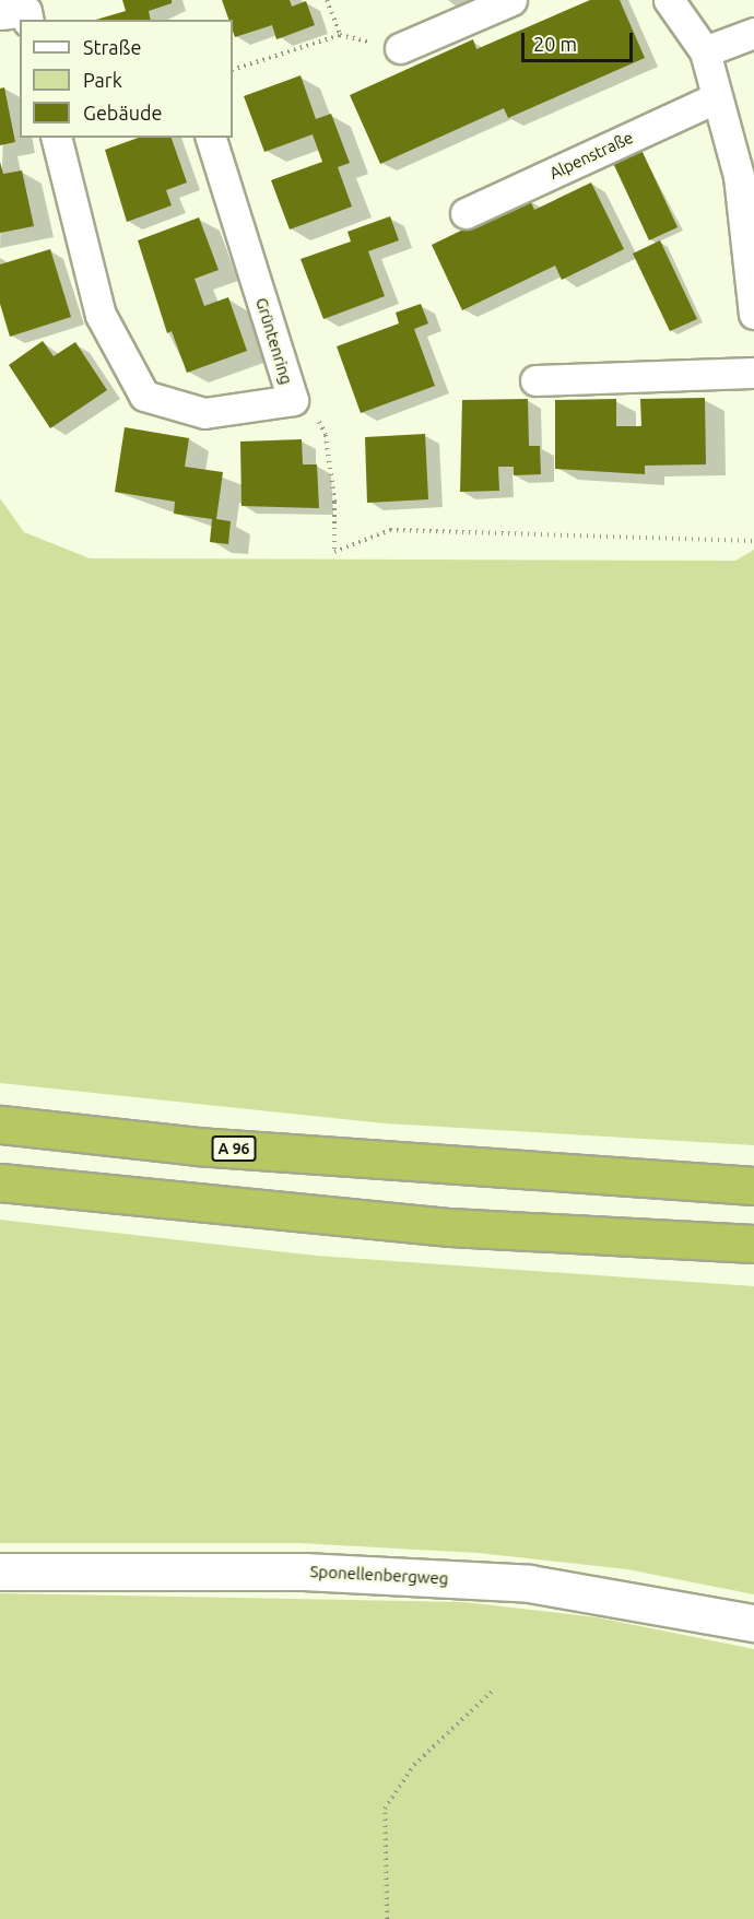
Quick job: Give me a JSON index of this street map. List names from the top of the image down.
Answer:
{
  "streets": {
    "highway": ["A 96"],
    "street": ["Alpenstraße", "Grüntenring", "Sponellenbergweg"]
  },
  "legend": ["Straße", "Park", "Gebäude"],
  "scale_bar": "20 m"
}
